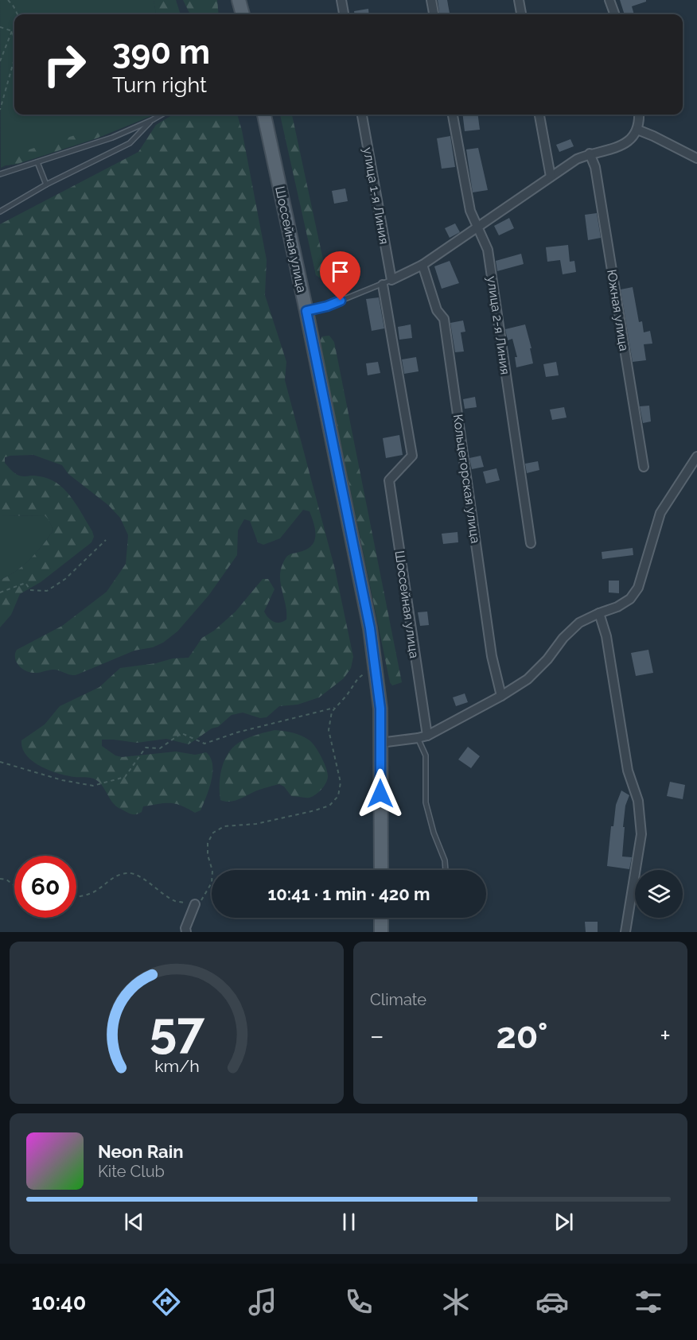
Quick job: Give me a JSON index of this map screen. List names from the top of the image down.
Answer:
{
  "streets": {
    "main road": ["Шоссейная улица"],
    "street": [
      "улица 1-я Линия",
      "Южная улица",
      "улица 2-я Линия",
      "Кольцегорская улица"
    ]
  },
  "page": {
    "turn": ["390 m", "Turn right"],
    "limit": "60",
    "trip": "10:41 · 1 min · 420 m",
    "tile": "Climate",
    "heat": ["−", "20°", "+"],
    "song": ["Neon Rain", "Kite Club"],
    "tabs": "10:40",
    "gauge": ["57", "km/h"]
  }
}
